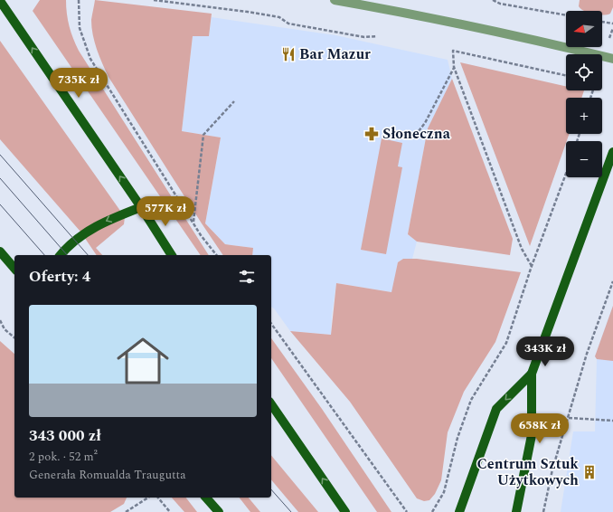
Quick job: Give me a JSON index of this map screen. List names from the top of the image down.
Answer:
{
  "places": {
    "restaurant": ["Bar Mazur"],
    "pharmacy": ["Słoneczna"],
    "building": ["Centrum Sztuk Użytkowych"]
  },
  "north": "left",
  "page": {
    "map_buttons": ["+", "−"],
    "price": [
      "735K zł",
      "577K zł",
      "343K zł",
      "658K zł"
    ],
    "heading": "Oferty: 4",
    "list": [
      {
        "name": "343 000 zł",
        "note": "2 pok. · 52 m² · Generała Romualda Traugutta"
      }
    ]
  }
}
